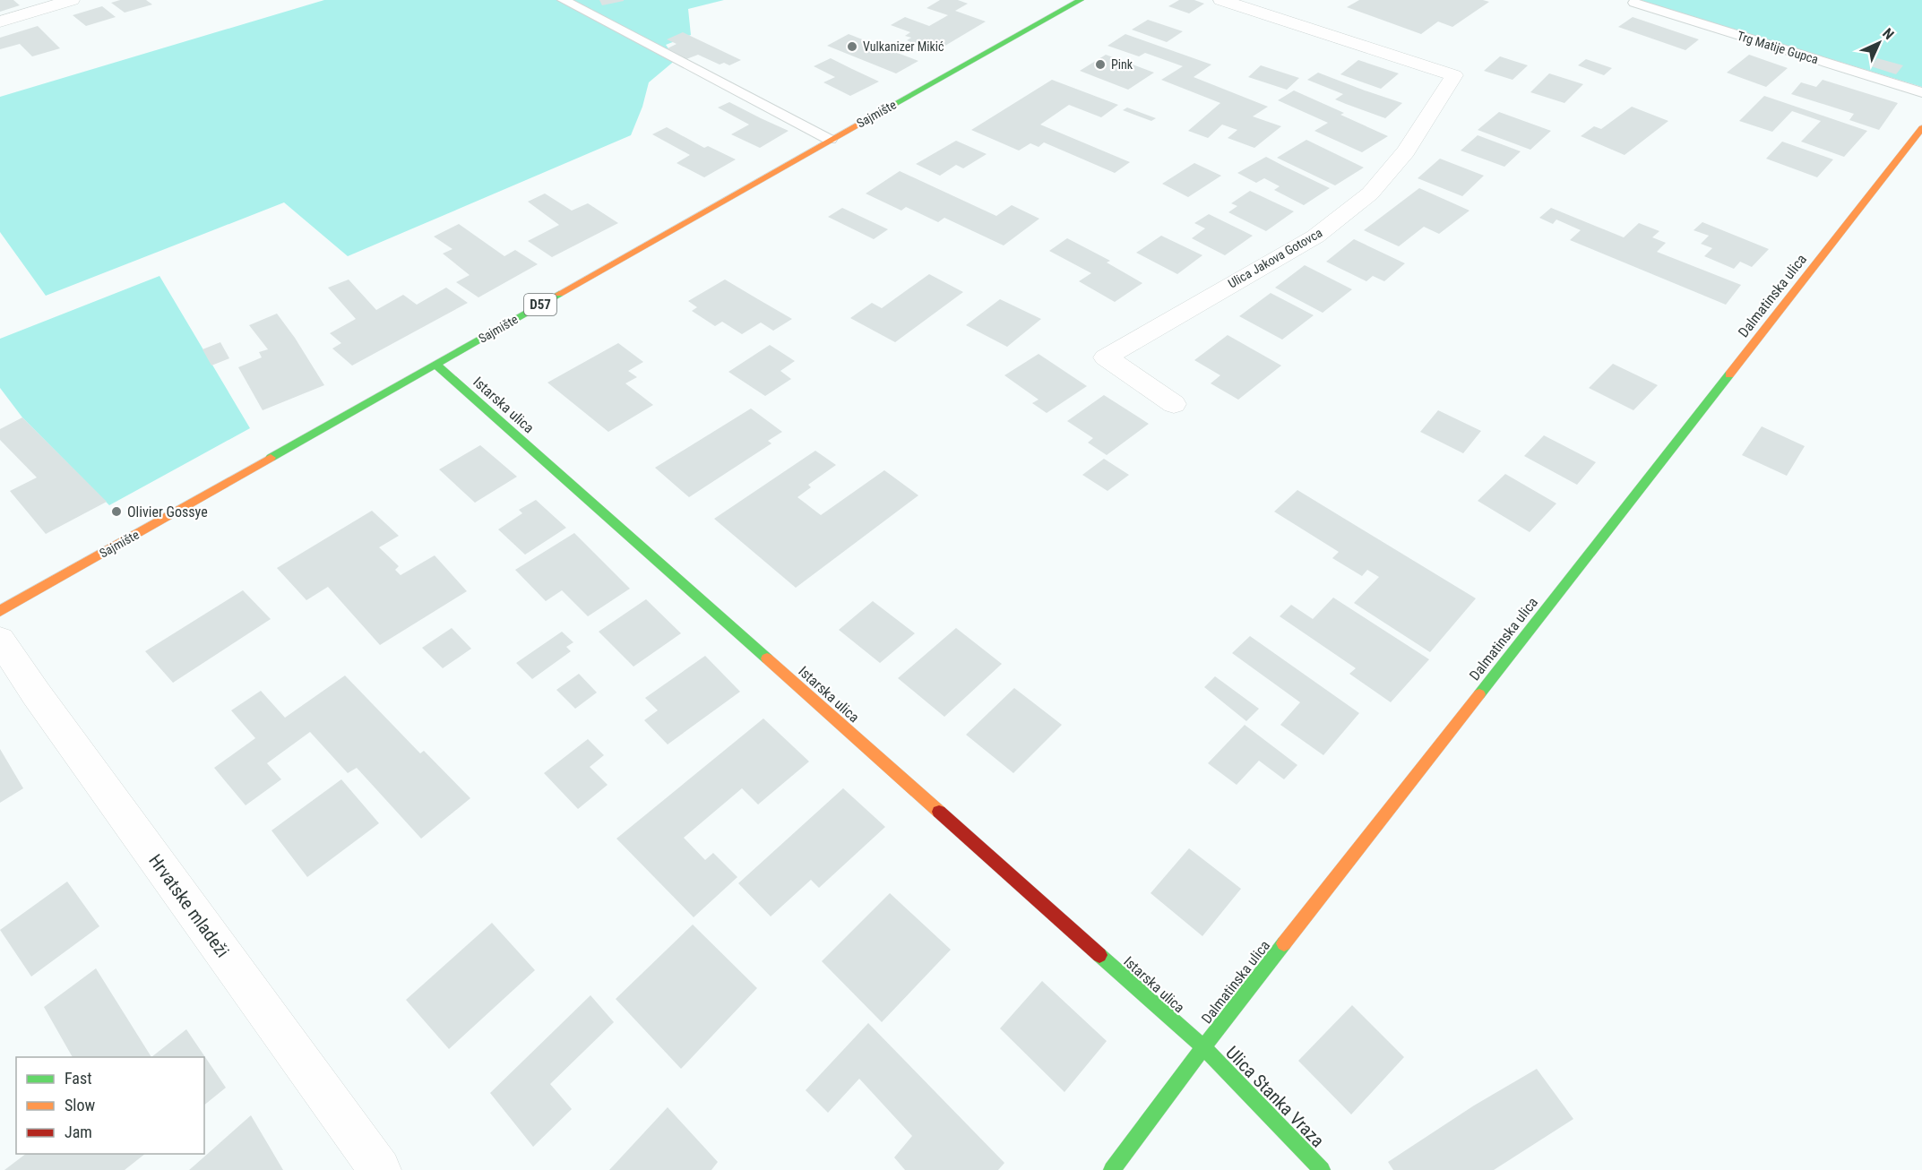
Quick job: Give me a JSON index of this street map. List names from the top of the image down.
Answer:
{
  "streets": {
    "street": [
      "Sajmište",
      "Ulica Jakova Gotovca",
      "Dalmatinska ulica",
      "D57",
      "Istarska ulica",
      "Hrvatske mladeži",
      "Ulica Stanka Vraza"
    ],
    "lane": ["Trg Matije Gupca"]
  },
  "crossings": [
    ["Sajmište", "Istarska ulica"],
    ["Dalmatinska ulica", "Istarska ulica"],
    ["Dalmatinska ulica", "Ulica Stanka Vraza"],
    ["Istarska ulica", "Ulica Stanka Vraza"]
  ],
  "places": ["Vulkanizer Mikić", "Pink", "Olivier Gossye"],
  "legend": ["Fast", "Slow", "Jam"],
  "north": "top right"
}
